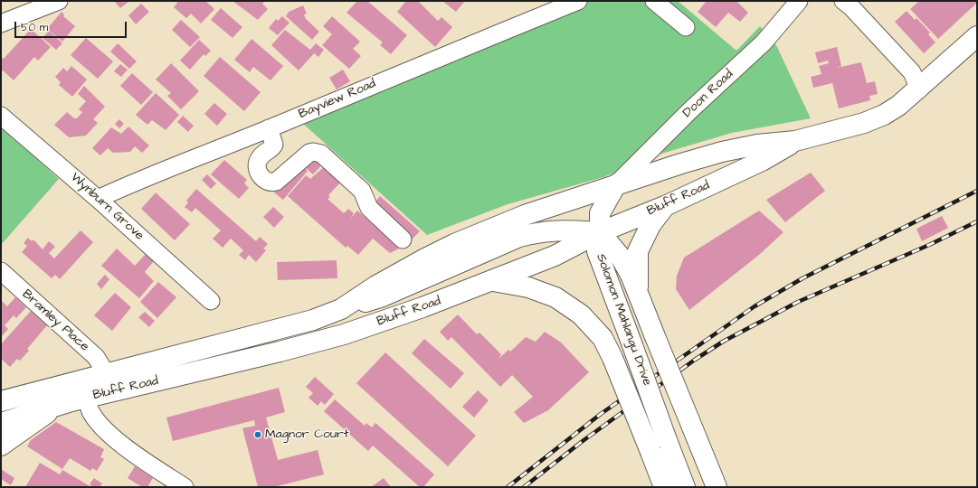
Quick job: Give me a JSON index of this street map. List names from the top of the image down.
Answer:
{
  "streets": {
    "main road": ["Bluff Road", "Solomon Mahlangu Drive"],
    "street": [
      "Doon Road",
      "Bayview Road",
      "Wynburn Grove",
      "Bramley Place"
    ]
  },
  "crossings": [
    ["Doon Road", "Bluff Road"],
    ["Bayview Road", "Wynburn Grove"],
    ["Bluff Road", "Solomon Mahlangu Drive"],
    ["Bluff Road", "Bramley Place"]
  ],
  "places": ["Magnor Court"],
  "scale_bar": "50 m"
}
